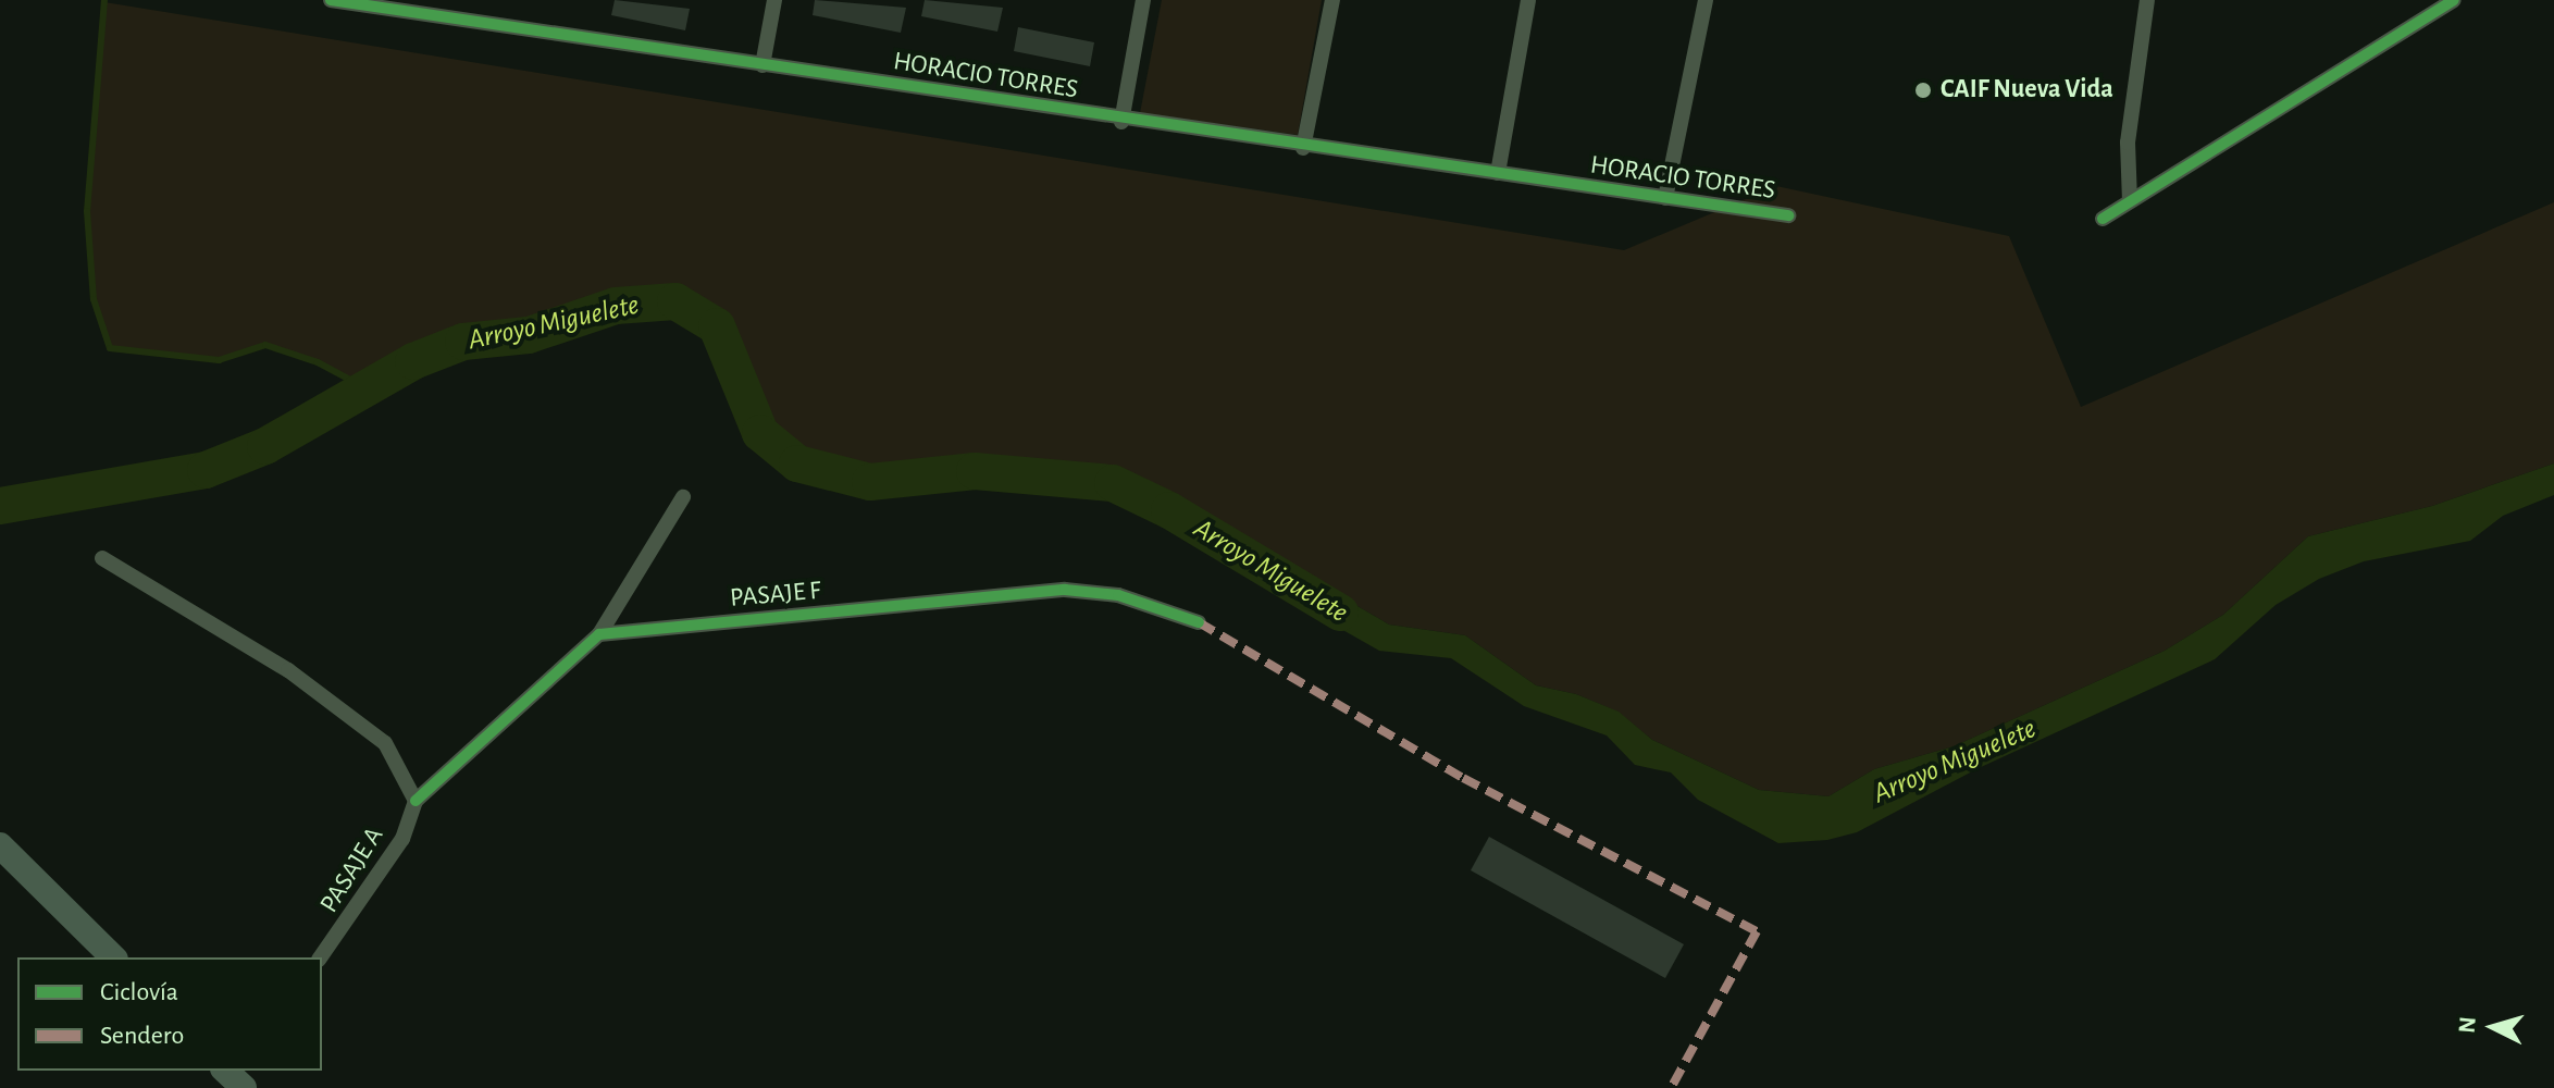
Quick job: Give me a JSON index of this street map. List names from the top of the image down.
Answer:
{
  "streets": {
    "street": ["HORACIO TORRES", "PASAJE F", "PASAJE A"]
  },
  "water": ["Arroyo Miguelete"],
  "places": ["CAIF Nueva Vida"],
  "legend": ["Ciclovía", "Sendero"],
  "north": "left"
}
